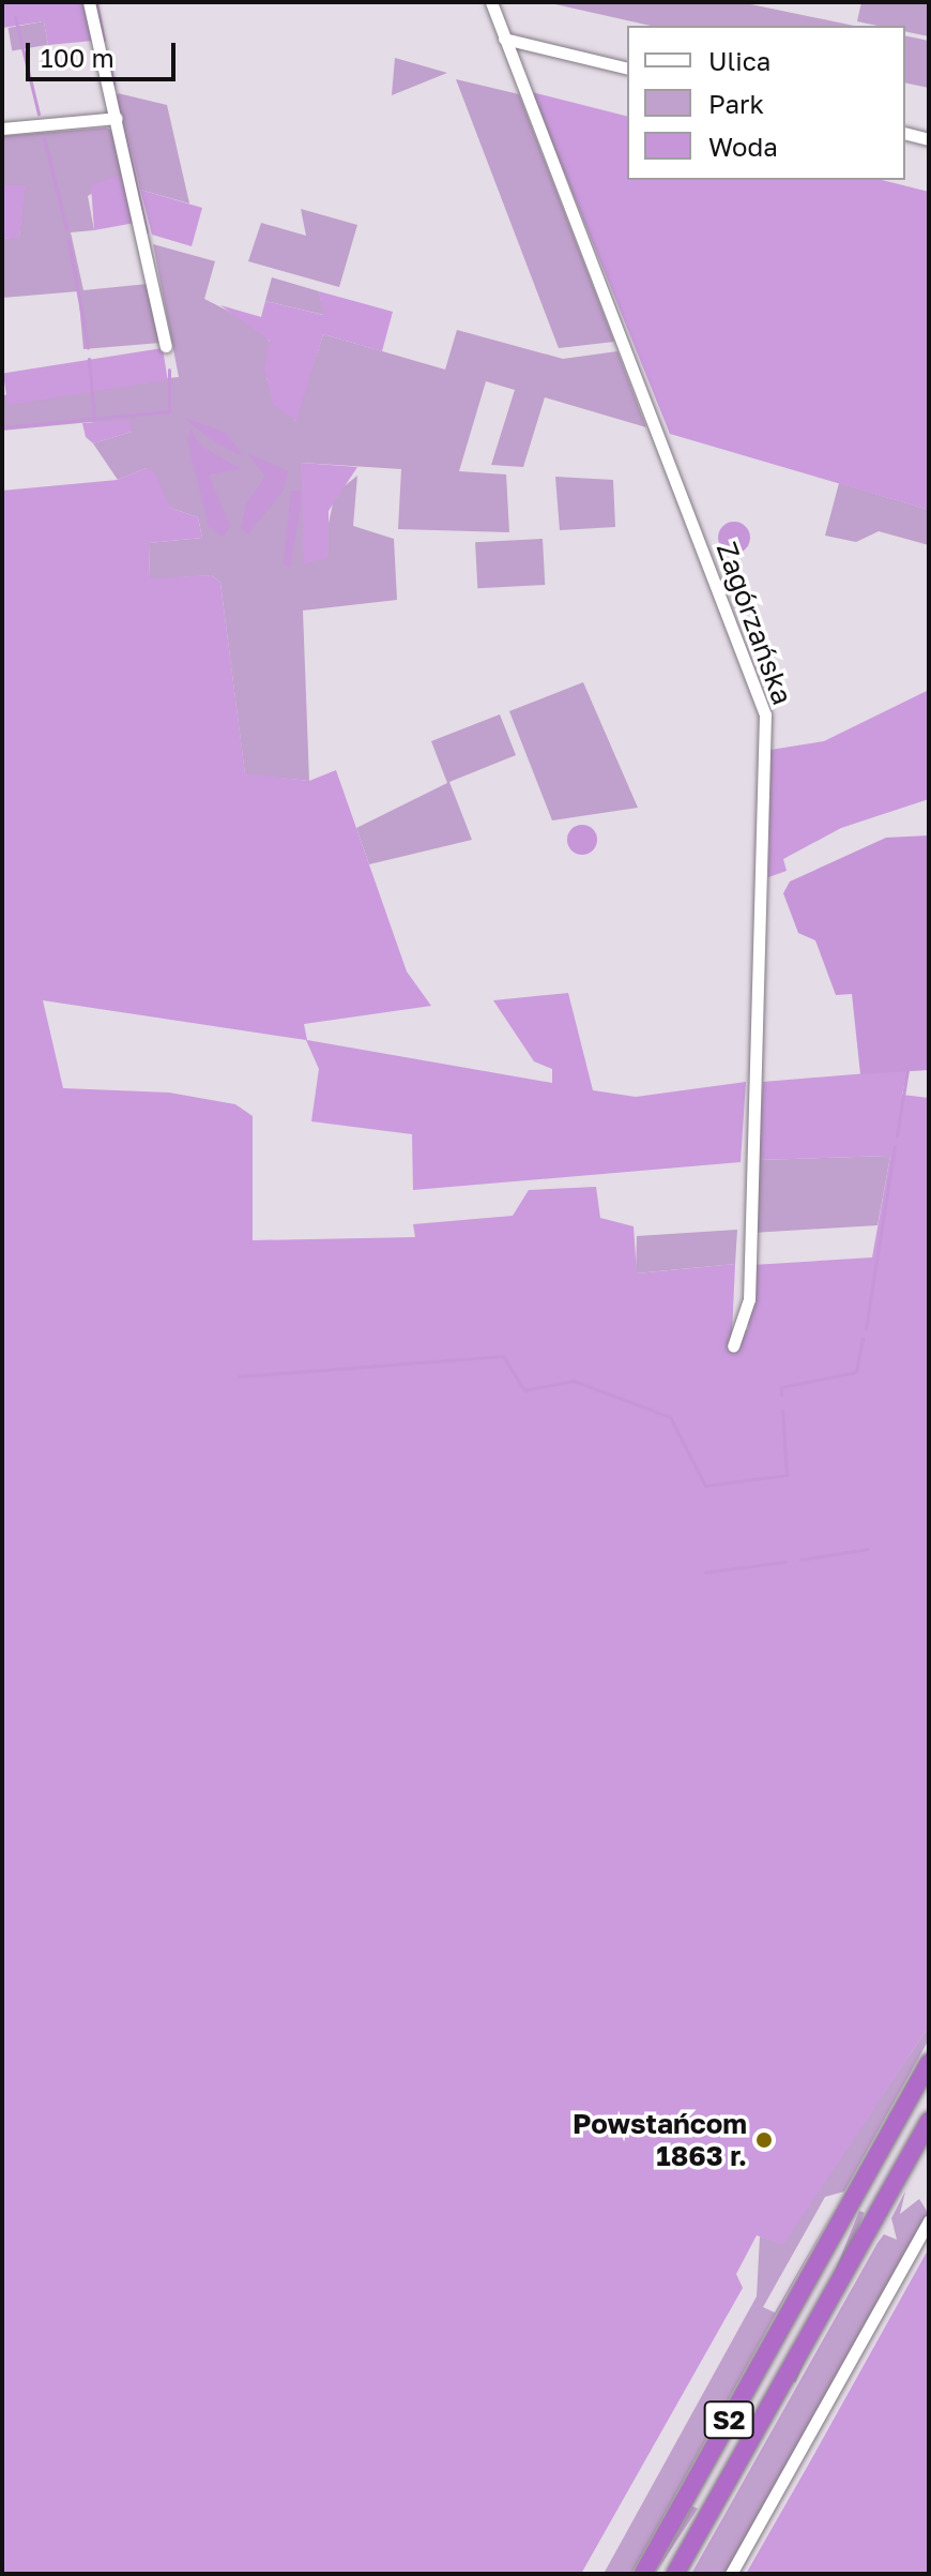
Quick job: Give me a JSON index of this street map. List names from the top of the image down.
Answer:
{
  "streets": {
    "highway": ["S2"],
    "street": ["Zagórzańska"]
  },
  "places": ["Powstańcom 1863 r."],
  "legend": ["Ulica", "Park", "Woda"],
  "scale_bar": "100 m"
}
